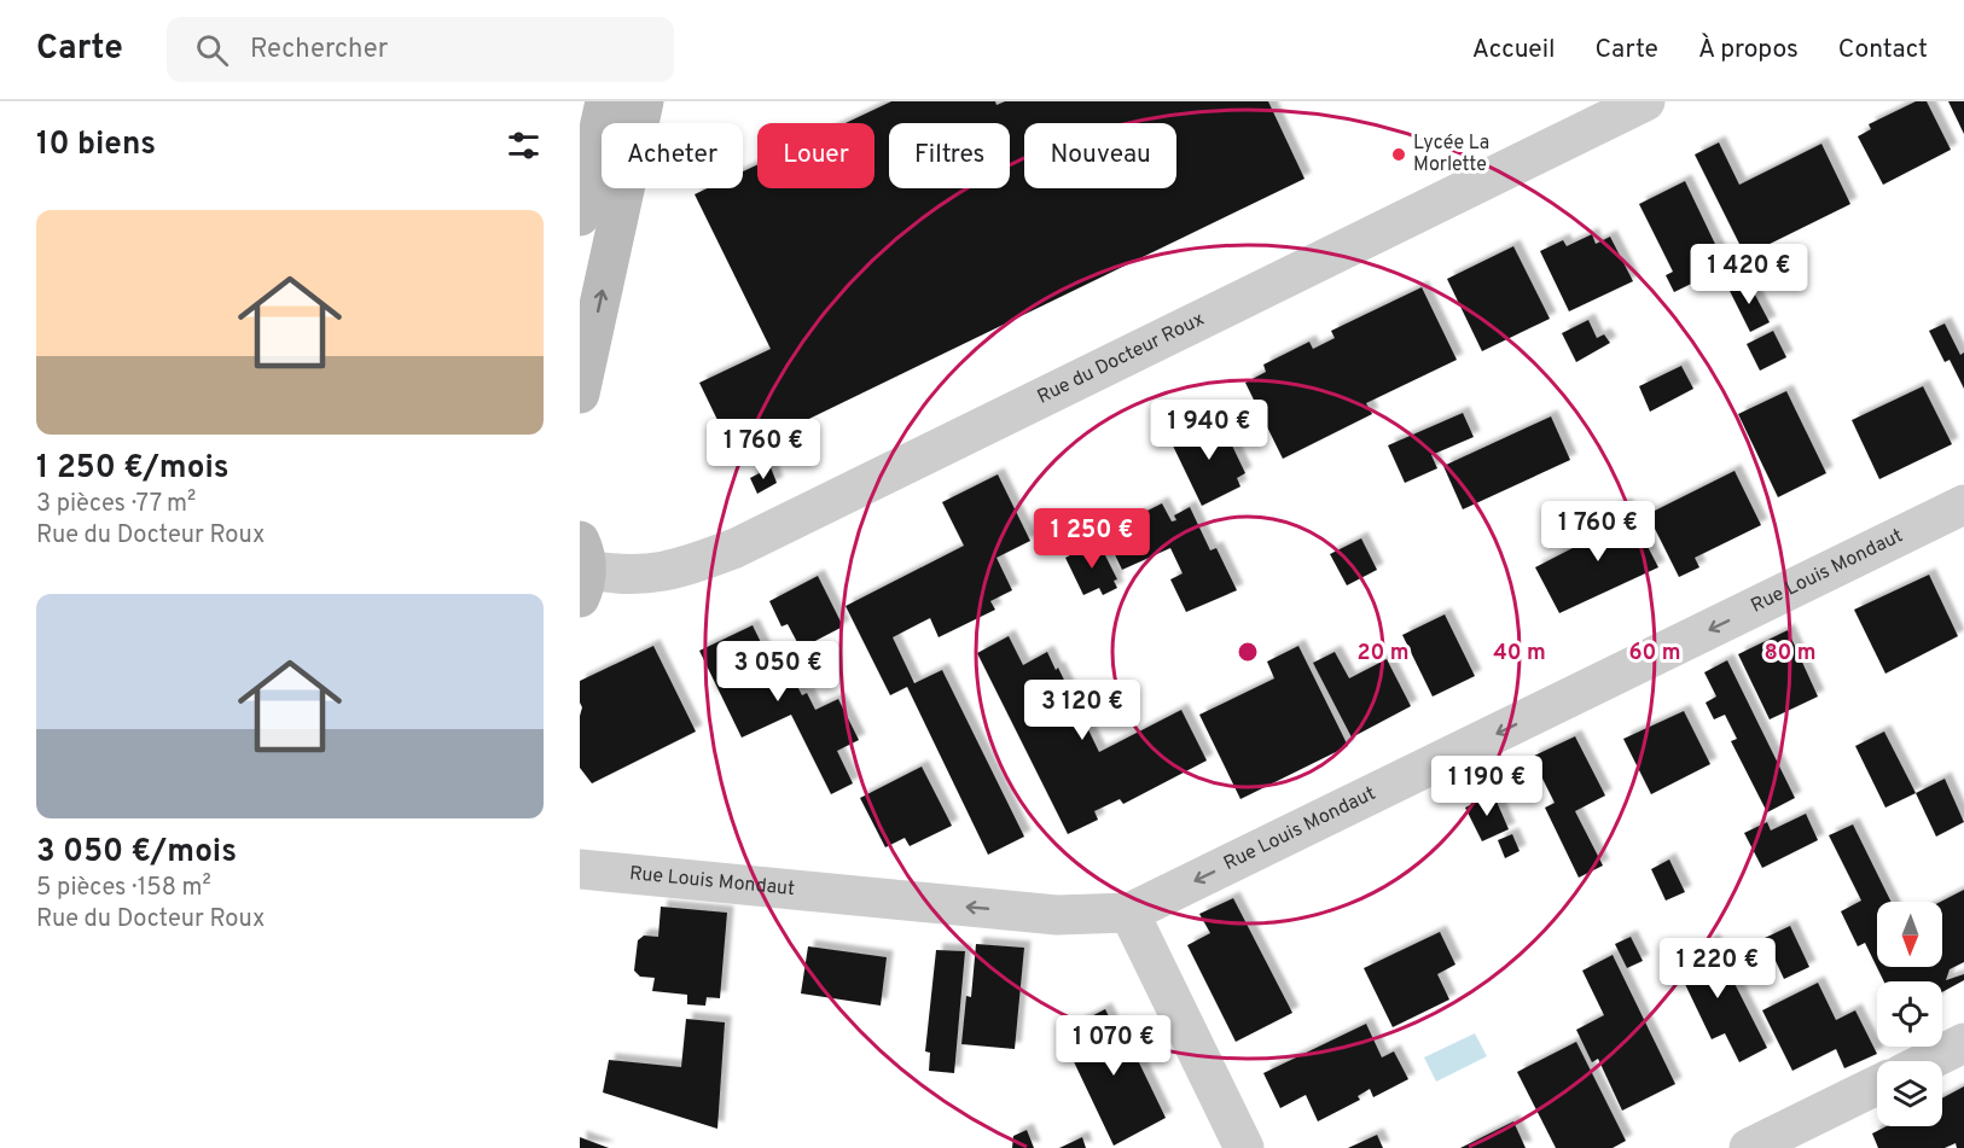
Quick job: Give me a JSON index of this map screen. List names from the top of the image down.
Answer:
{
  "streets": {
    "street": ["Rue du Docteur Roux", "Rue Louis Mondaut"]
  },
  "one_way": ["Rue Louis Mondaut"],
  "places": ["Lycée La Morlette"],
  "north": "bottom",
  "page": {
    "header": "Carte",
    "search": "Rechercher",
    "nav": [
      "Accueil",
      "Carte",
      "À propos",
      "Contact"
    ],
    "heading": "10 biens",
    "chip": [
      "Acheter",
      "Louer",
      "Filtres",
      "Nouveau"
    ],
    "list": [
      {
        "name": "1 250 €/mois",
        "note": "3 pièces · 77 m² · Rue du Docteur Roux"
      },
      {
        "name": "3 050 €/mois",
        "note": "5 pièces · 158 m² · Rue du Docteur Roux"
      }
    ],
    "price": [
      "1 420 €",
      "1 940 €",
      "1 760 €",
      "1 760 €",
      "1 250 €",
      "3 050 €",
      "3 120 €",
      "1 190 €",
      "1 220 €",
      "1 070 €"
    ]
  },
  "rings": [
    "20 m",
    "40 m",
    "60 m",
    "80 m"
  ]
}
